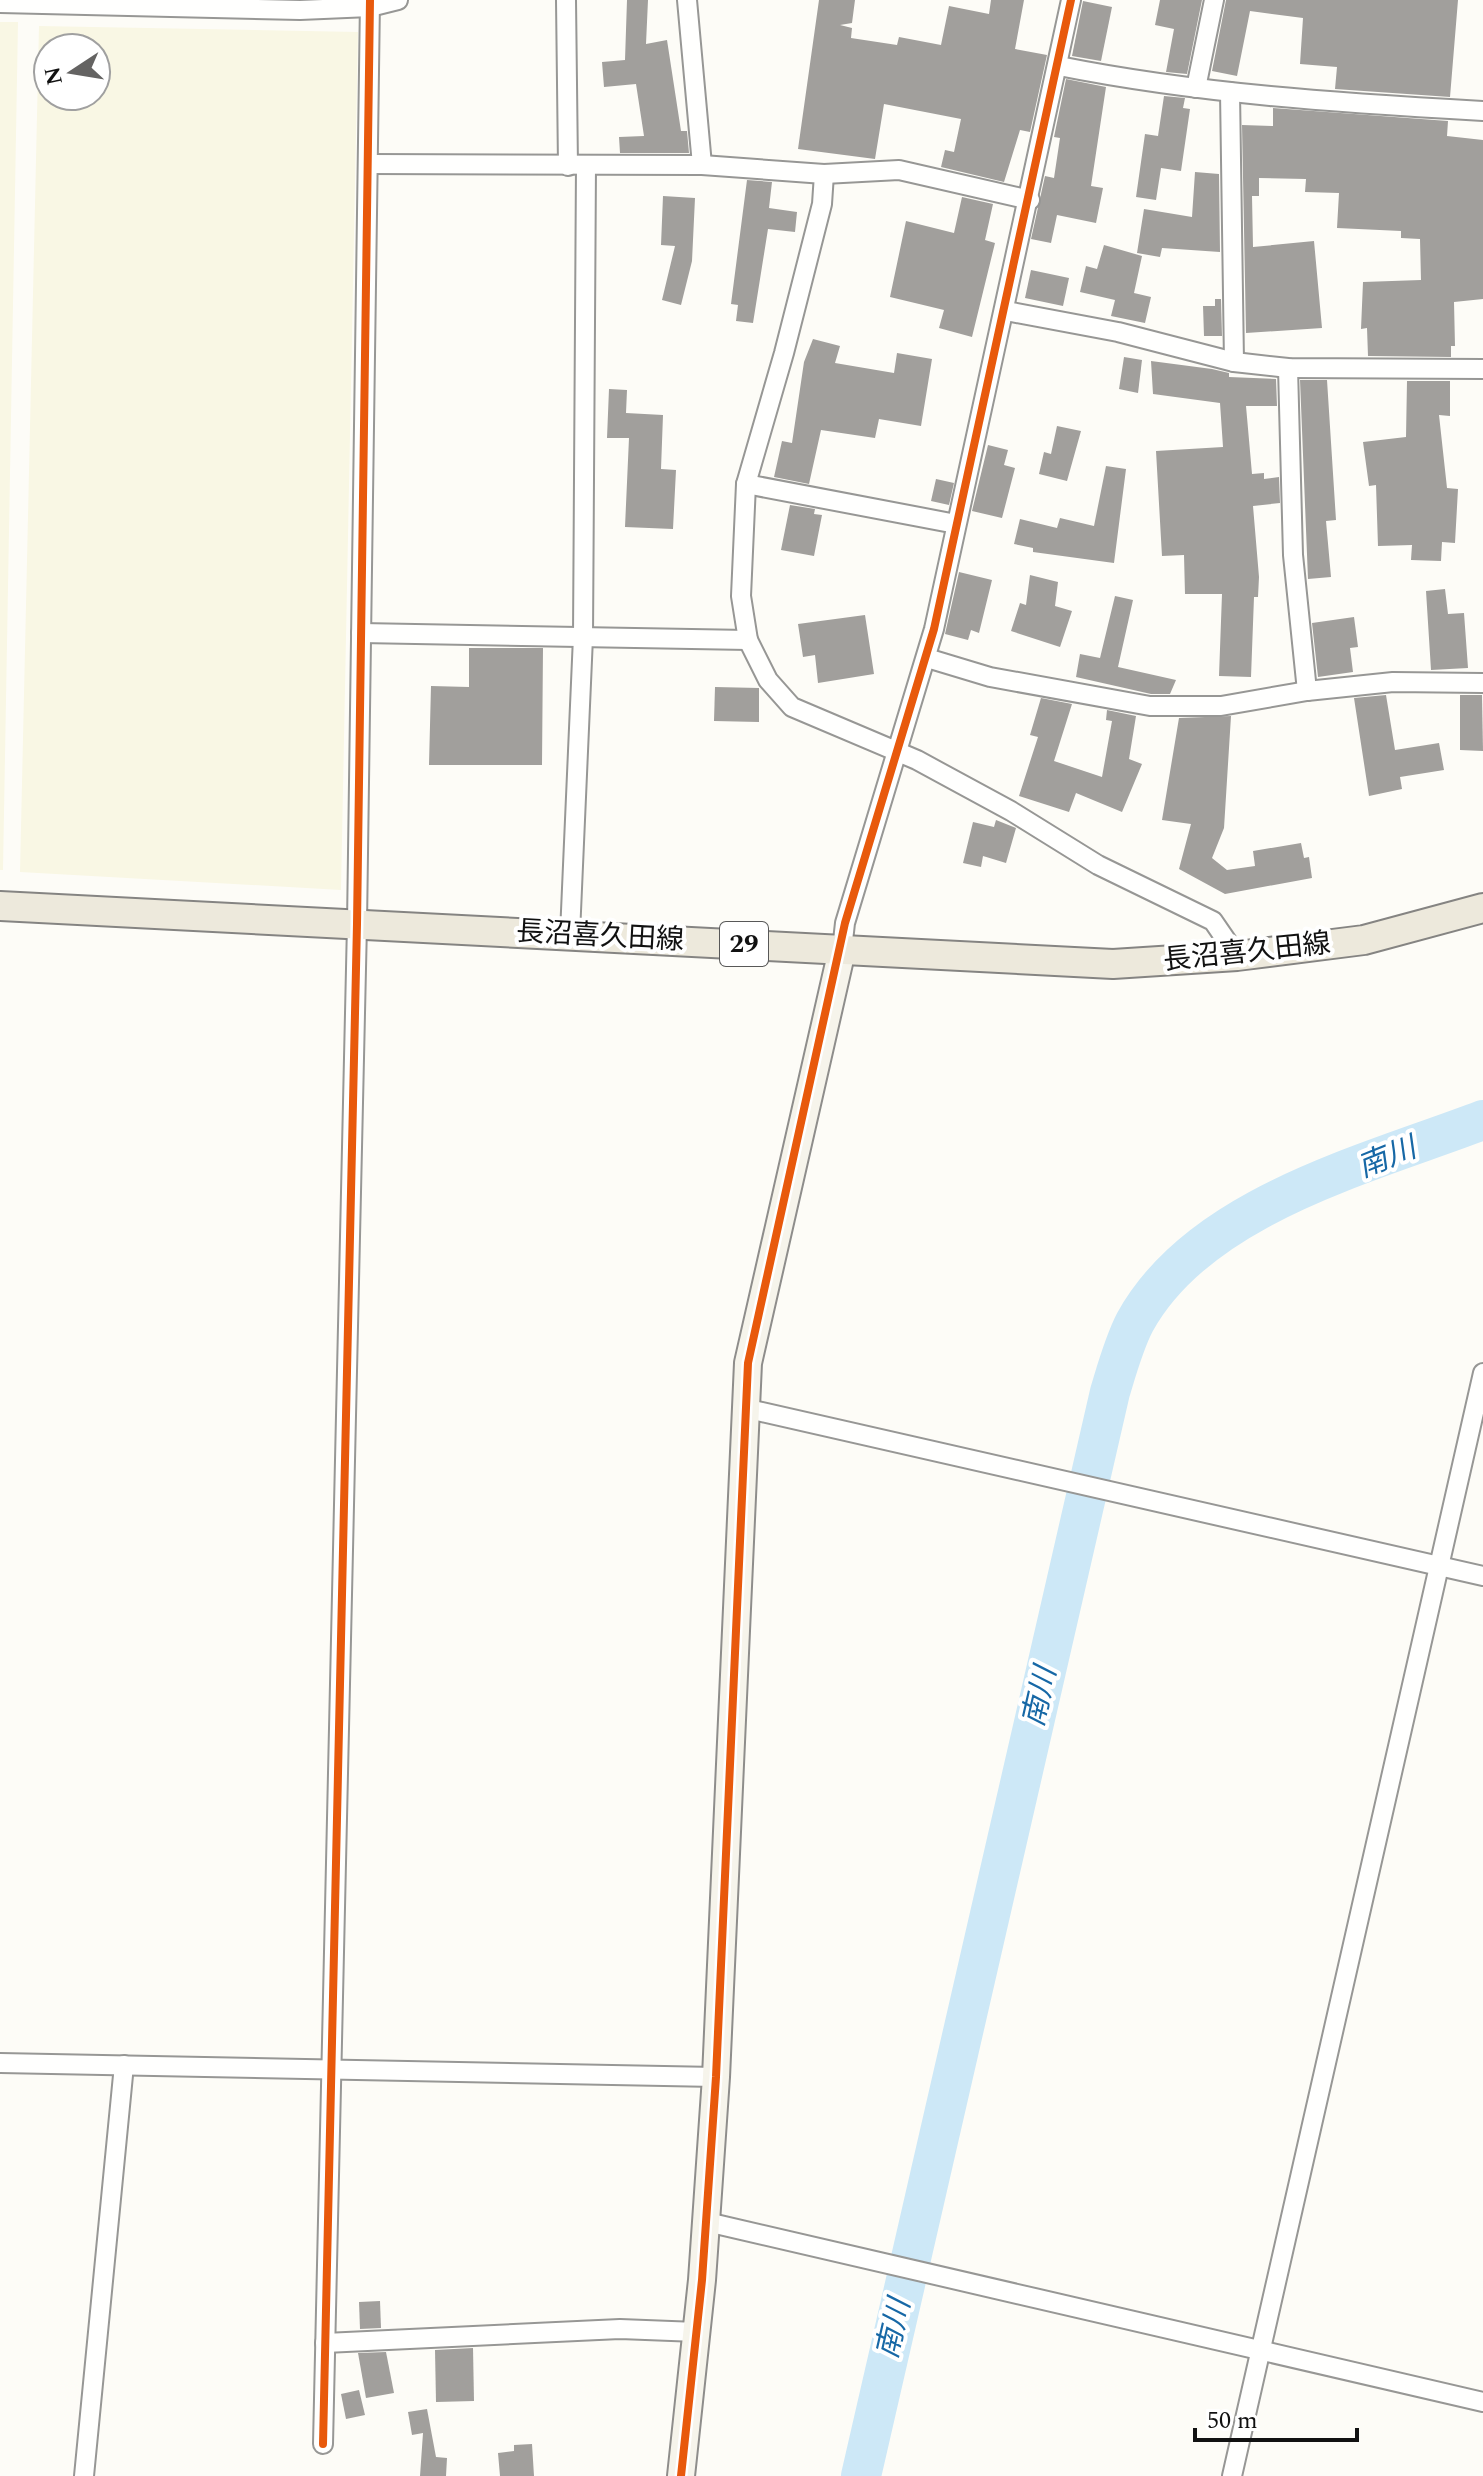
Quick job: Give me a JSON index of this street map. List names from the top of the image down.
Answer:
{
  "streets": {
    "main road": ["長沼喜久田線", "29"]
  },
  "water": ["南川"],
  "scale_bar": "50 m",
  "north": "left"
}
